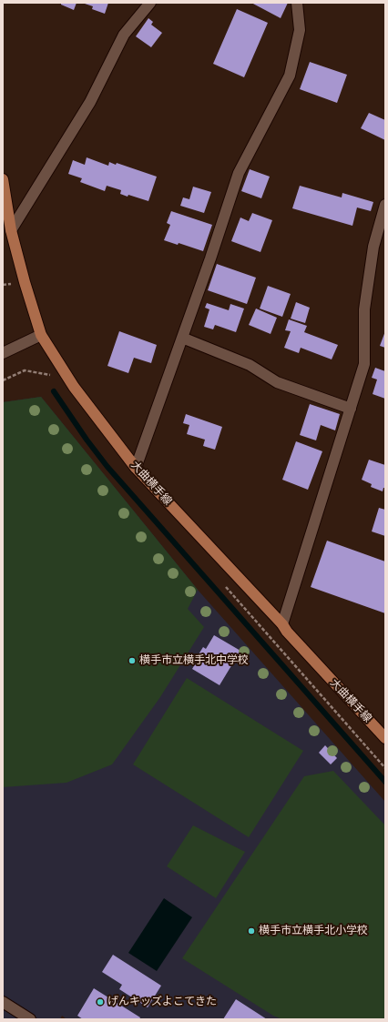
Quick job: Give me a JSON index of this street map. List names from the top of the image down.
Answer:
{
  "streets": {
    "main road": ["大曲横手線"]
  },
  "places": ["横手市立横手北中学校", "横手市立横手北小学校", "げんキッズよこてきた"]
}
